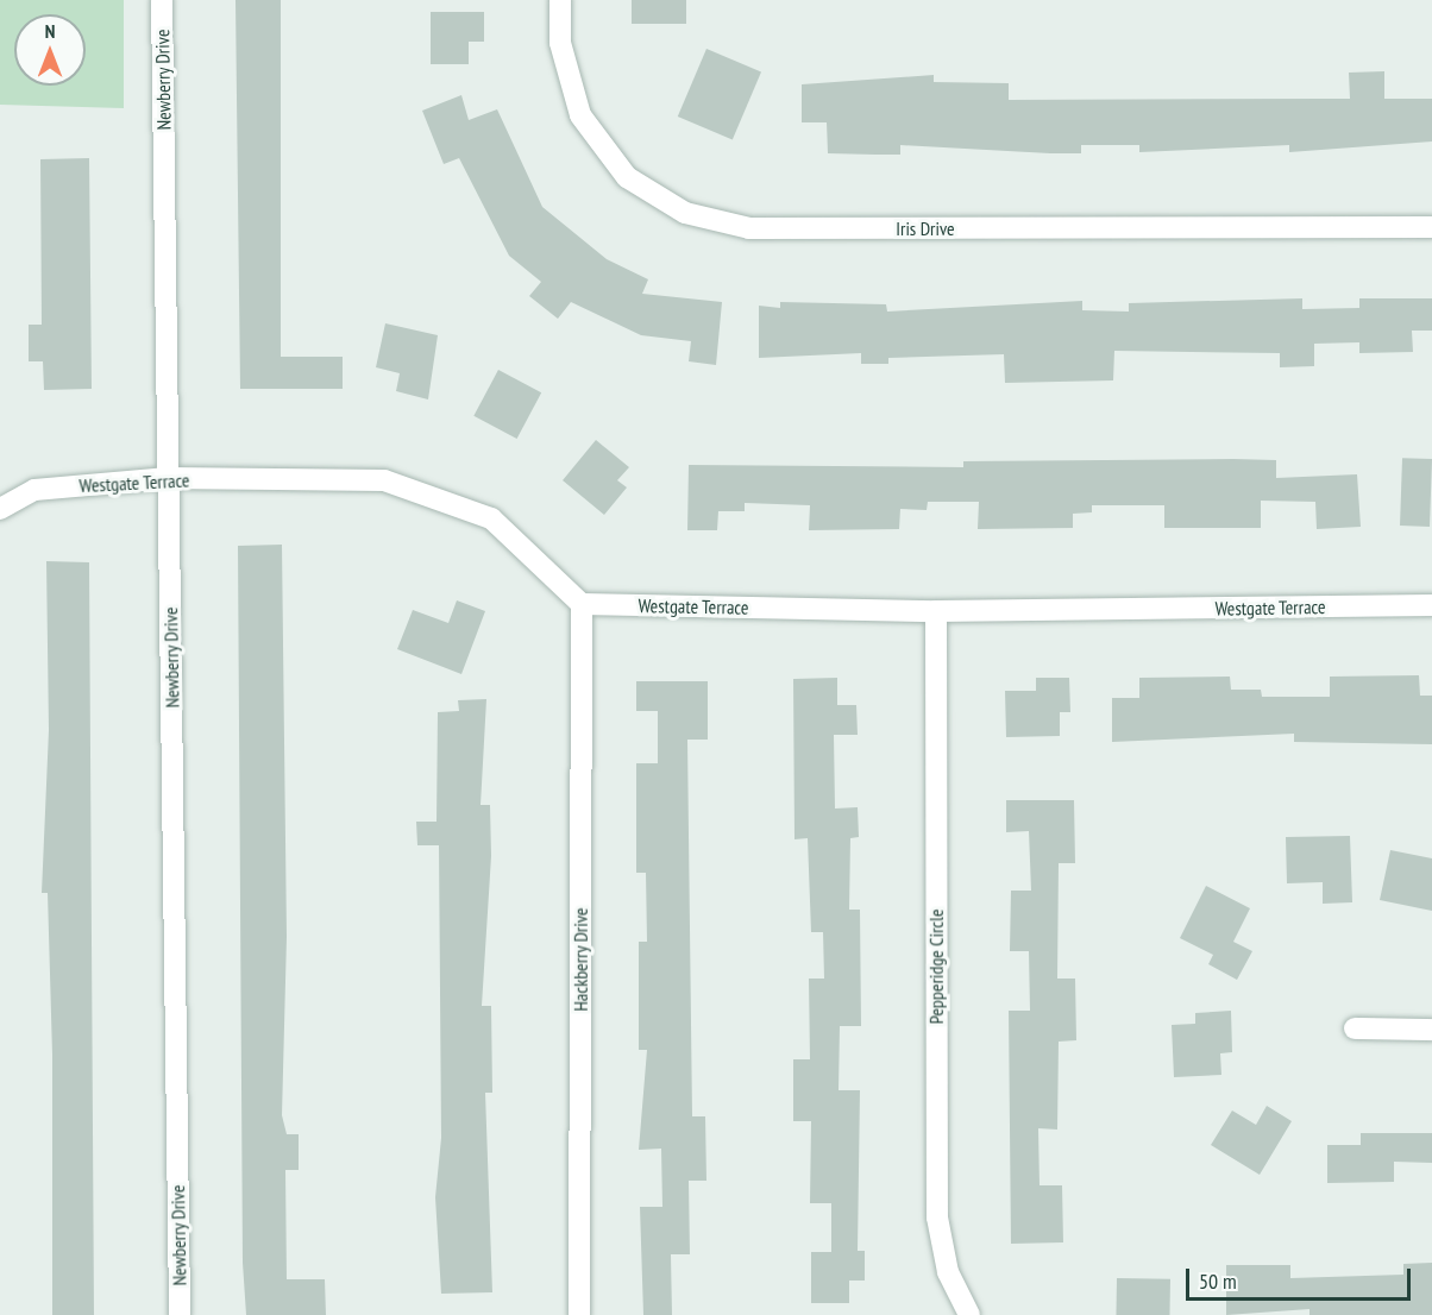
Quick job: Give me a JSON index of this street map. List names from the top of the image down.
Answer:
{
  "streets": {
    "street": [
      "Newberry Drive",
      "Iris Drive",
      "Westgate Terrace",
      "Hackberry Drive",
      "Pepperidge Circle"
    ]
  },
  "crossings": [
    ["Newberry Drive", "Westgate Terrace"],
    ["Westgate Terrace", "Hackberry Drive"],
    ["Westgate Terrace", "Pepperidge Circle"]
  ],
  "scale_bar": "50 m",
  "north": "top"
}
